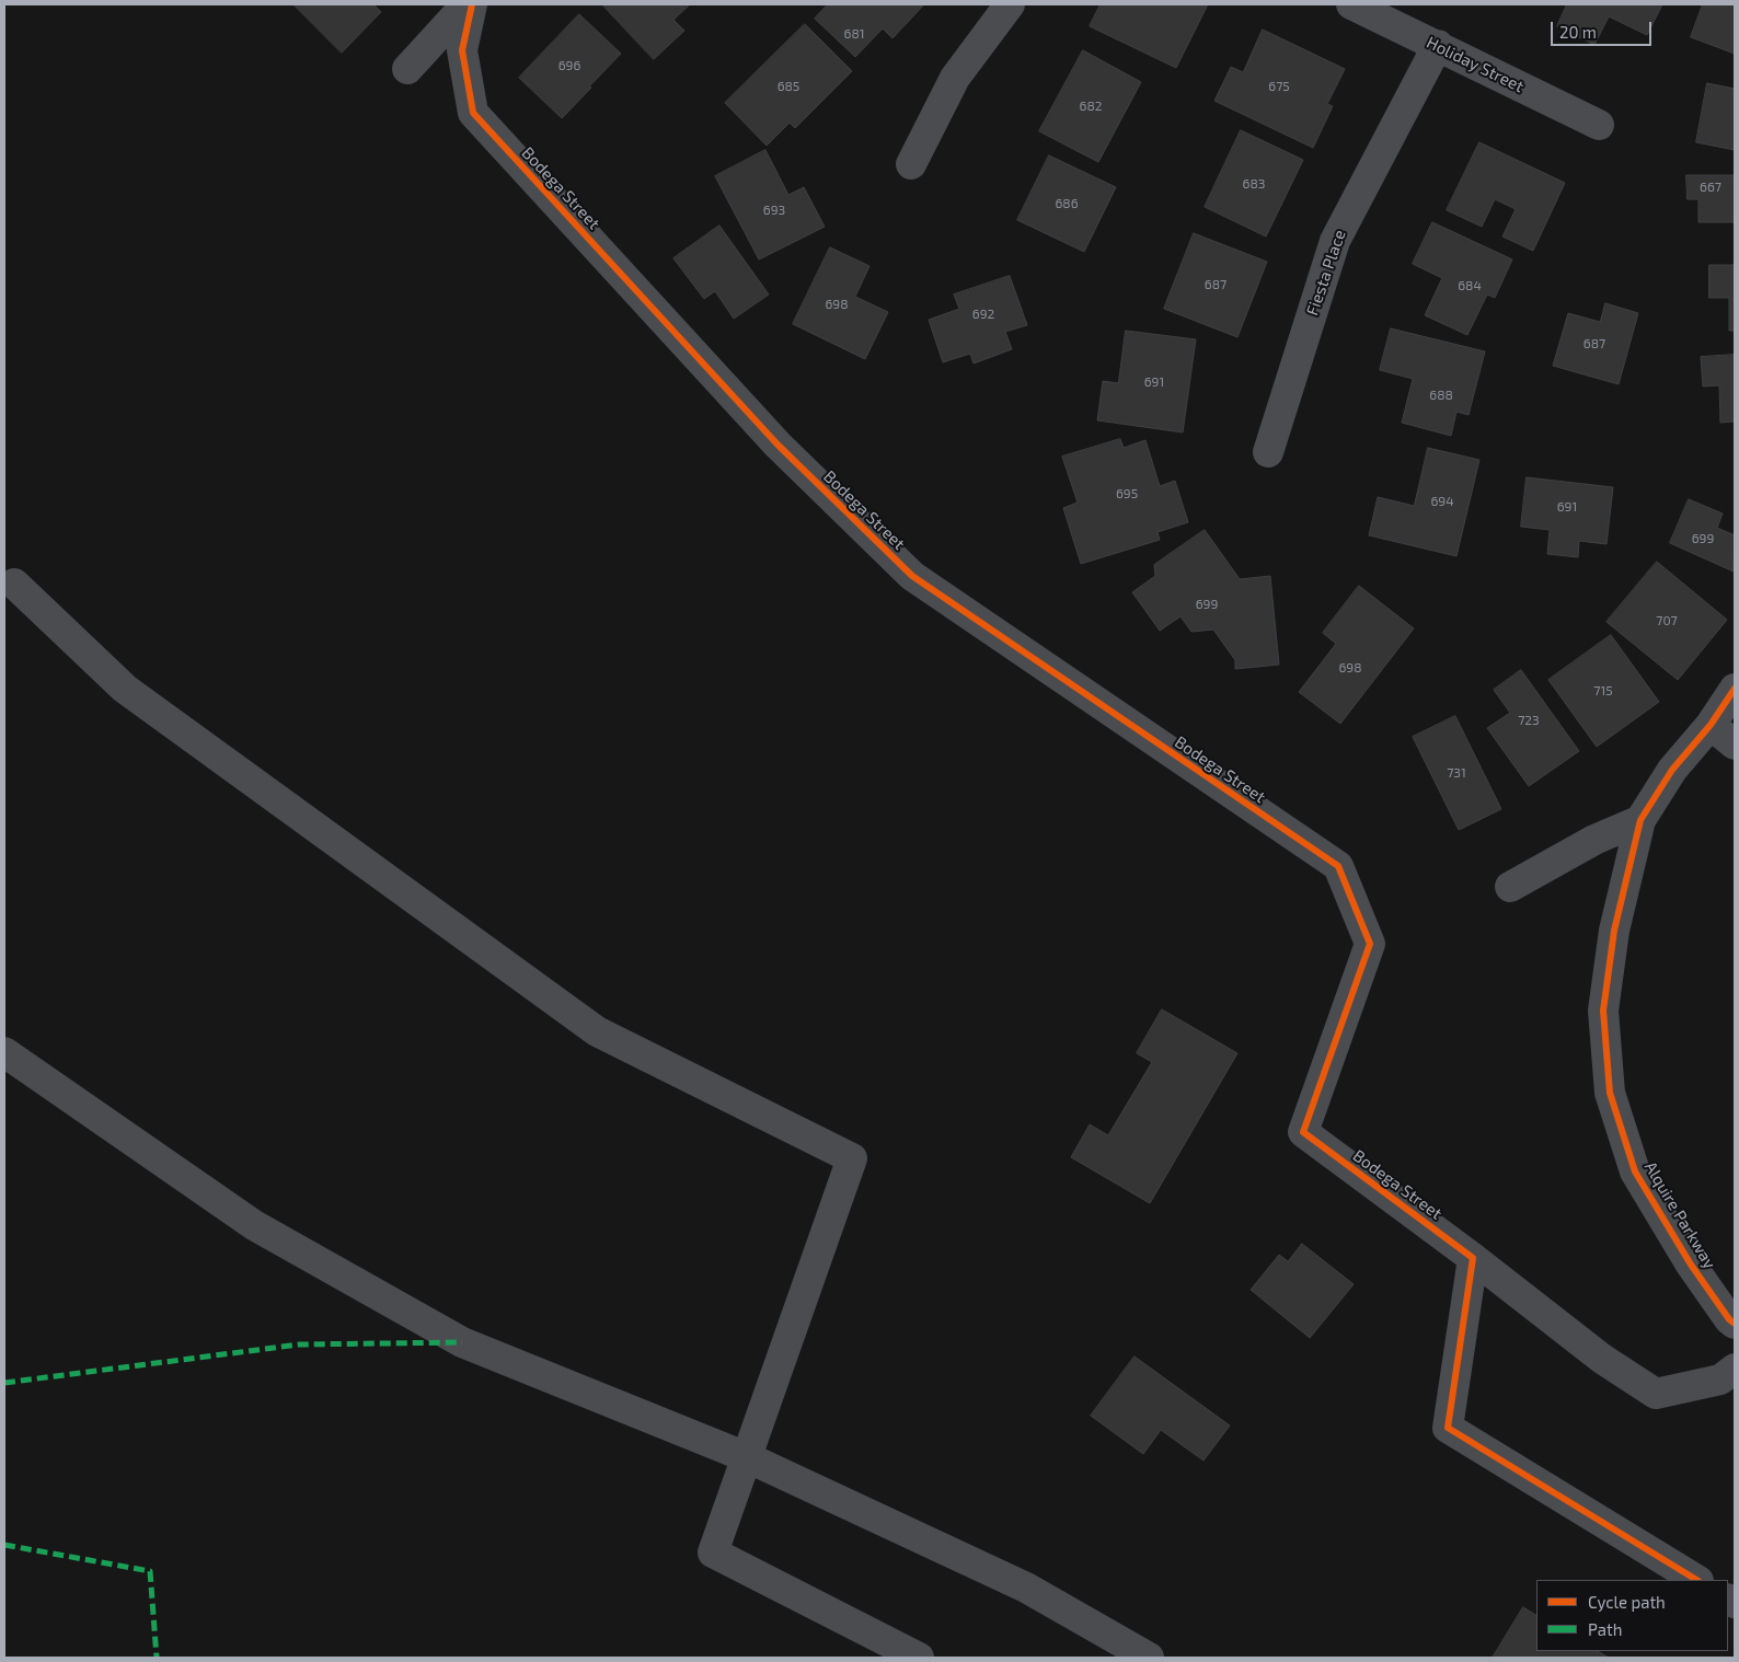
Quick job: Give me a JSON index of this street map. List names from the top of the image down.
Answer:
{
  "streets": {
    "street": [
      "Holiday Street",
      "Bodega Street",
      "Fiesta Place",
      "Alquire Parkway"
    ]
  },
  "crossings": [
    ["Holiday Street", "Fiesta Place"]
  ],
  "house_numbers": [
    "681",
    "696",
    "685",
    "675",
    "682",
    "683",
    "667",
    "686",
    "693",
    "687",
    "684",
    "698",
    "692",
    "687",
    "691",
    "688",
    "695",
    "694",
    "691",
    "699",
    "699",
    "707",
    "698",
    "715",
    "723",
    "731"
  ],
  "legend": ["Cycle path", "Path"],
  "scale_bar": "20 m"
}
